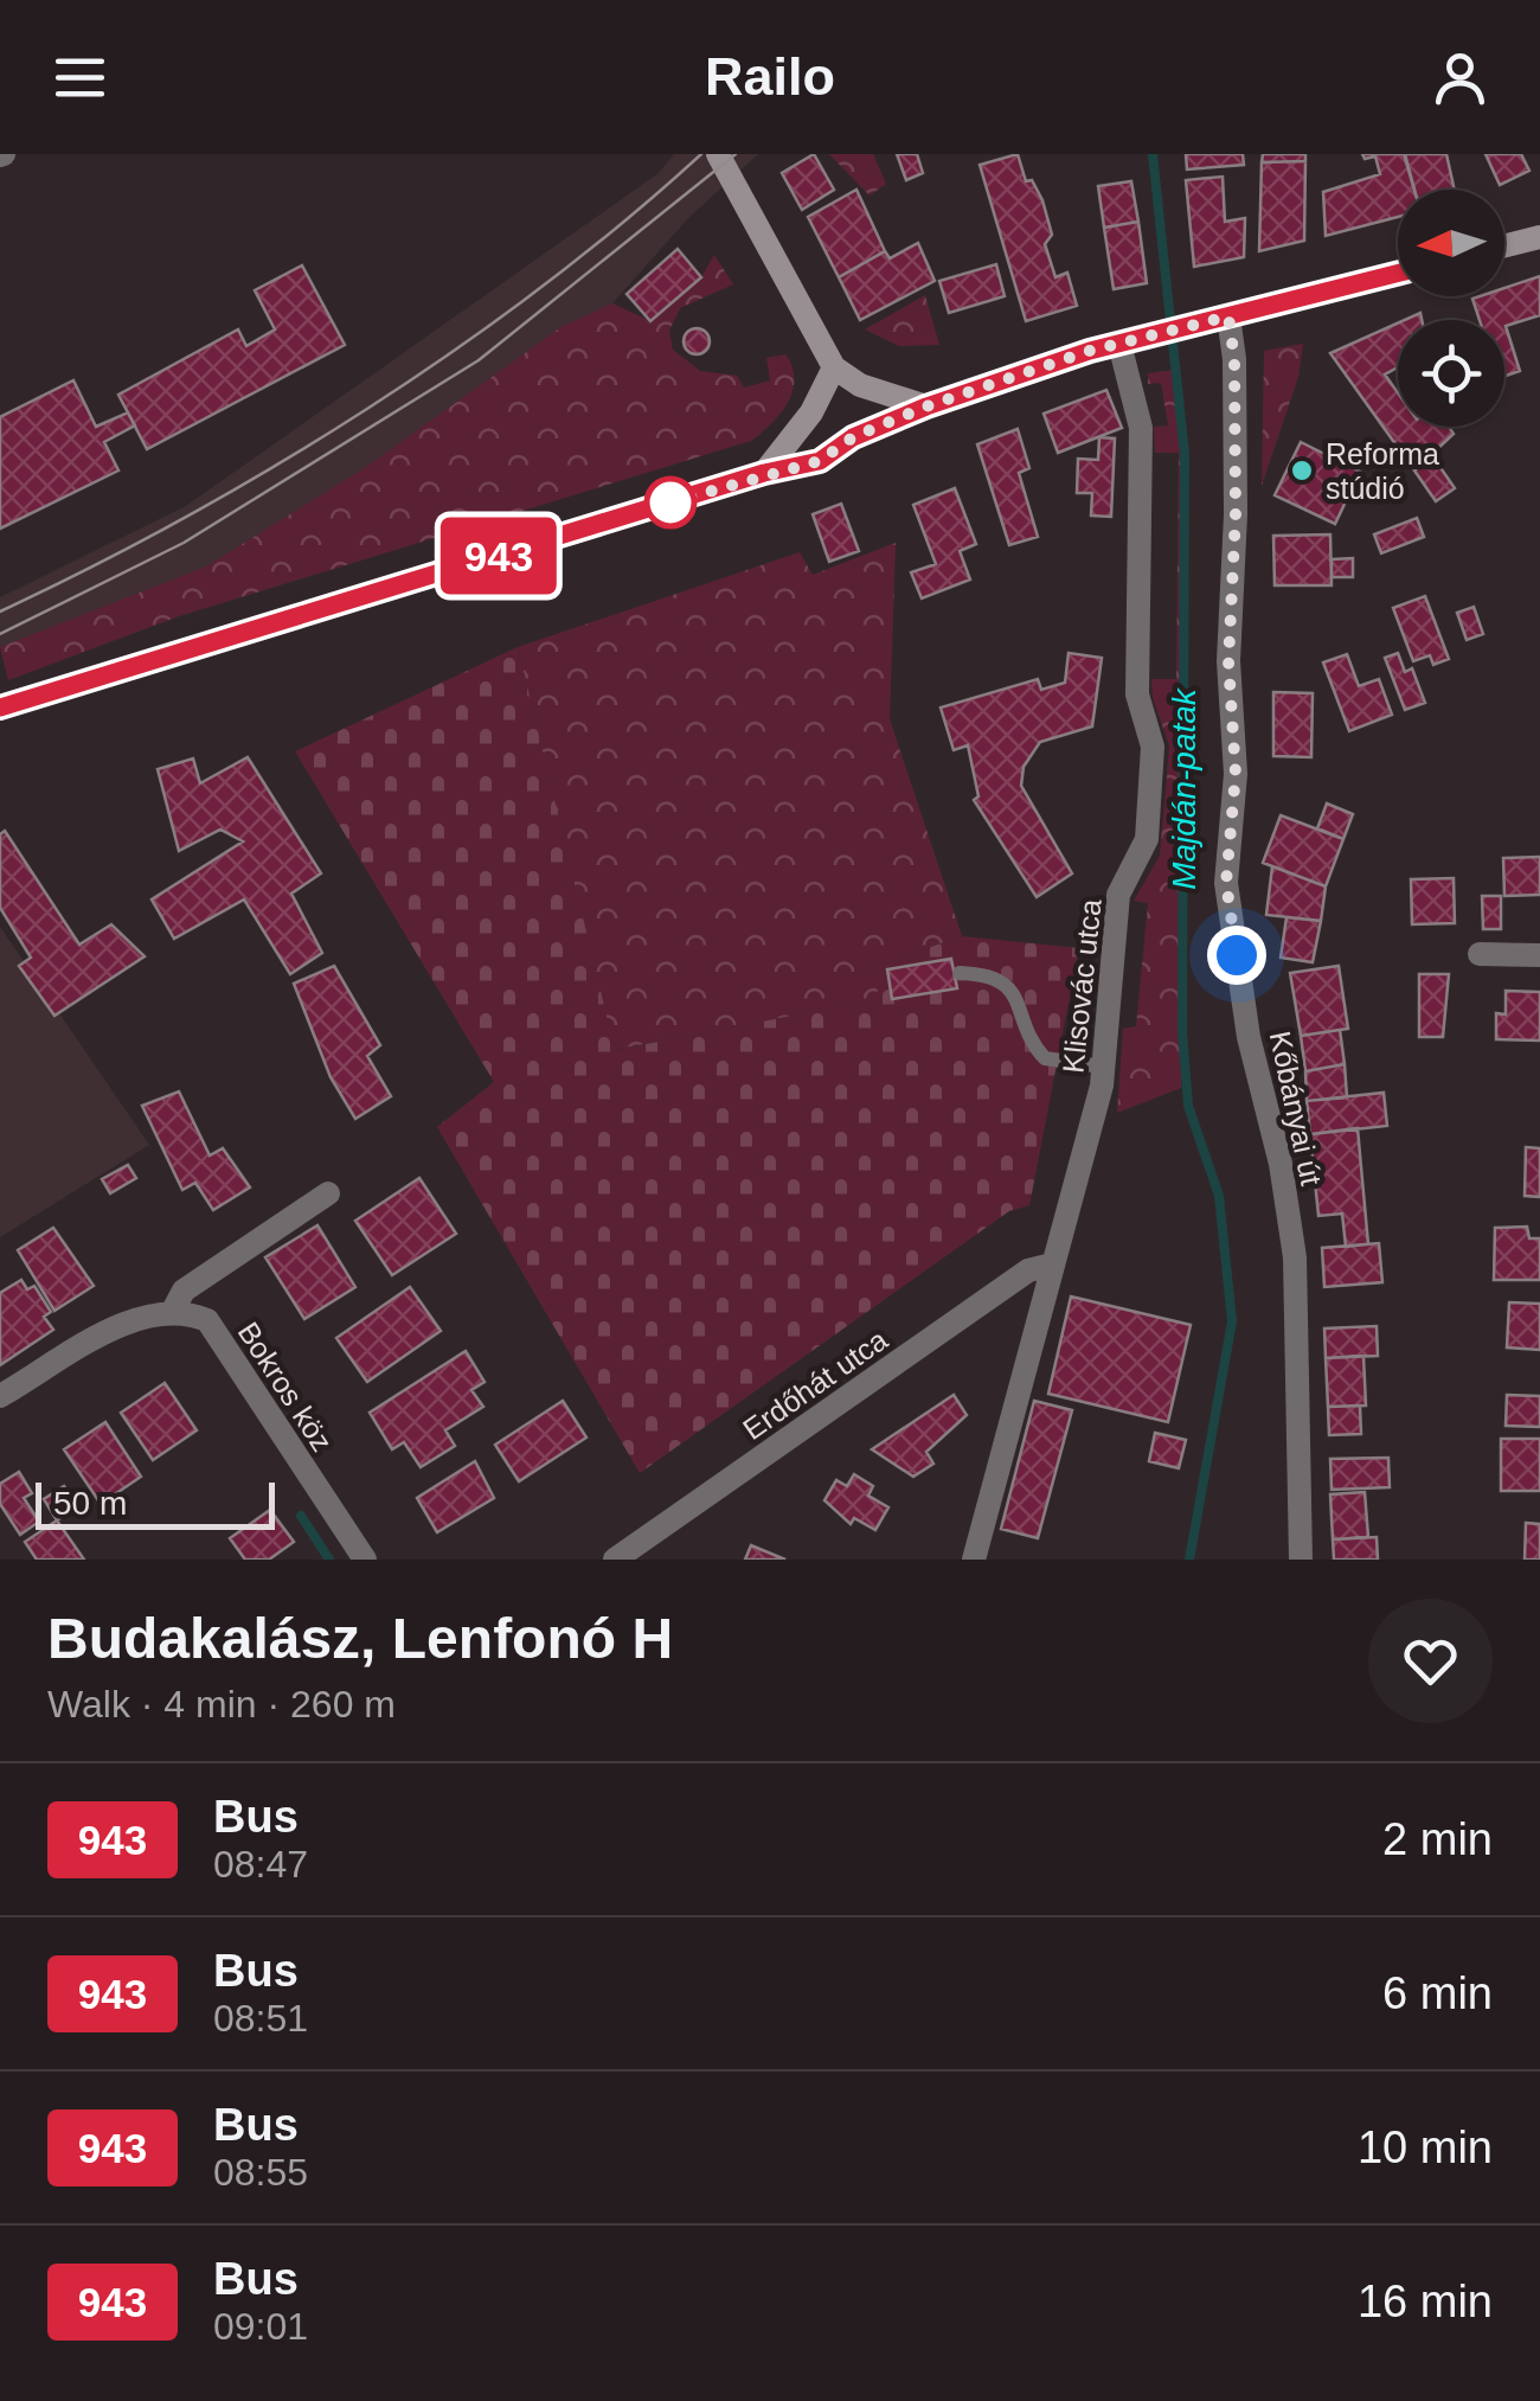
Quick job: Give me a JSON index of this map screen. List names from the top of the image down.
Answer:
{
  "streets": {
    "street": [
      "Klisovác utca",
      "Kőbányai út",
      "Erdőhát utca",
      "Bokros köz"
    ]
  },
  "crossings": [
    ["Klisovác utca", "Erdőhát utca"]
  ],
  "water": ["Majdán-patak"],
  "places": ["Reforma stúdió"],
  "lines": ["bus line 943"],
  "scale_bar": "50 m",
  "north": "left",
  "page": {
    "header": "Railo",
    "on_map": "943",
    "scale": "50 m",
    "heading": ["Budakalász, Lenfonó H", "Walk · 4 min · 260 m"],
    "list": [
      {
        "mark": "943",
        "name": "Bus",
        "note": "08:47",
        "value": "2 min"
      },
      {
        "mark": "943",
        "name": "Bus",
        "note": "08:51",
        "value": "6 min"
      },
      {
        "mark": "943",
        "name": "Bus",
        "note": "08:55",
        "value": "10 min"
      },
      {
        "mark": "943",
        "name": "Bus",
        "note": "09:01",
        "value": "16 min"
      }
    ]
  }
}
